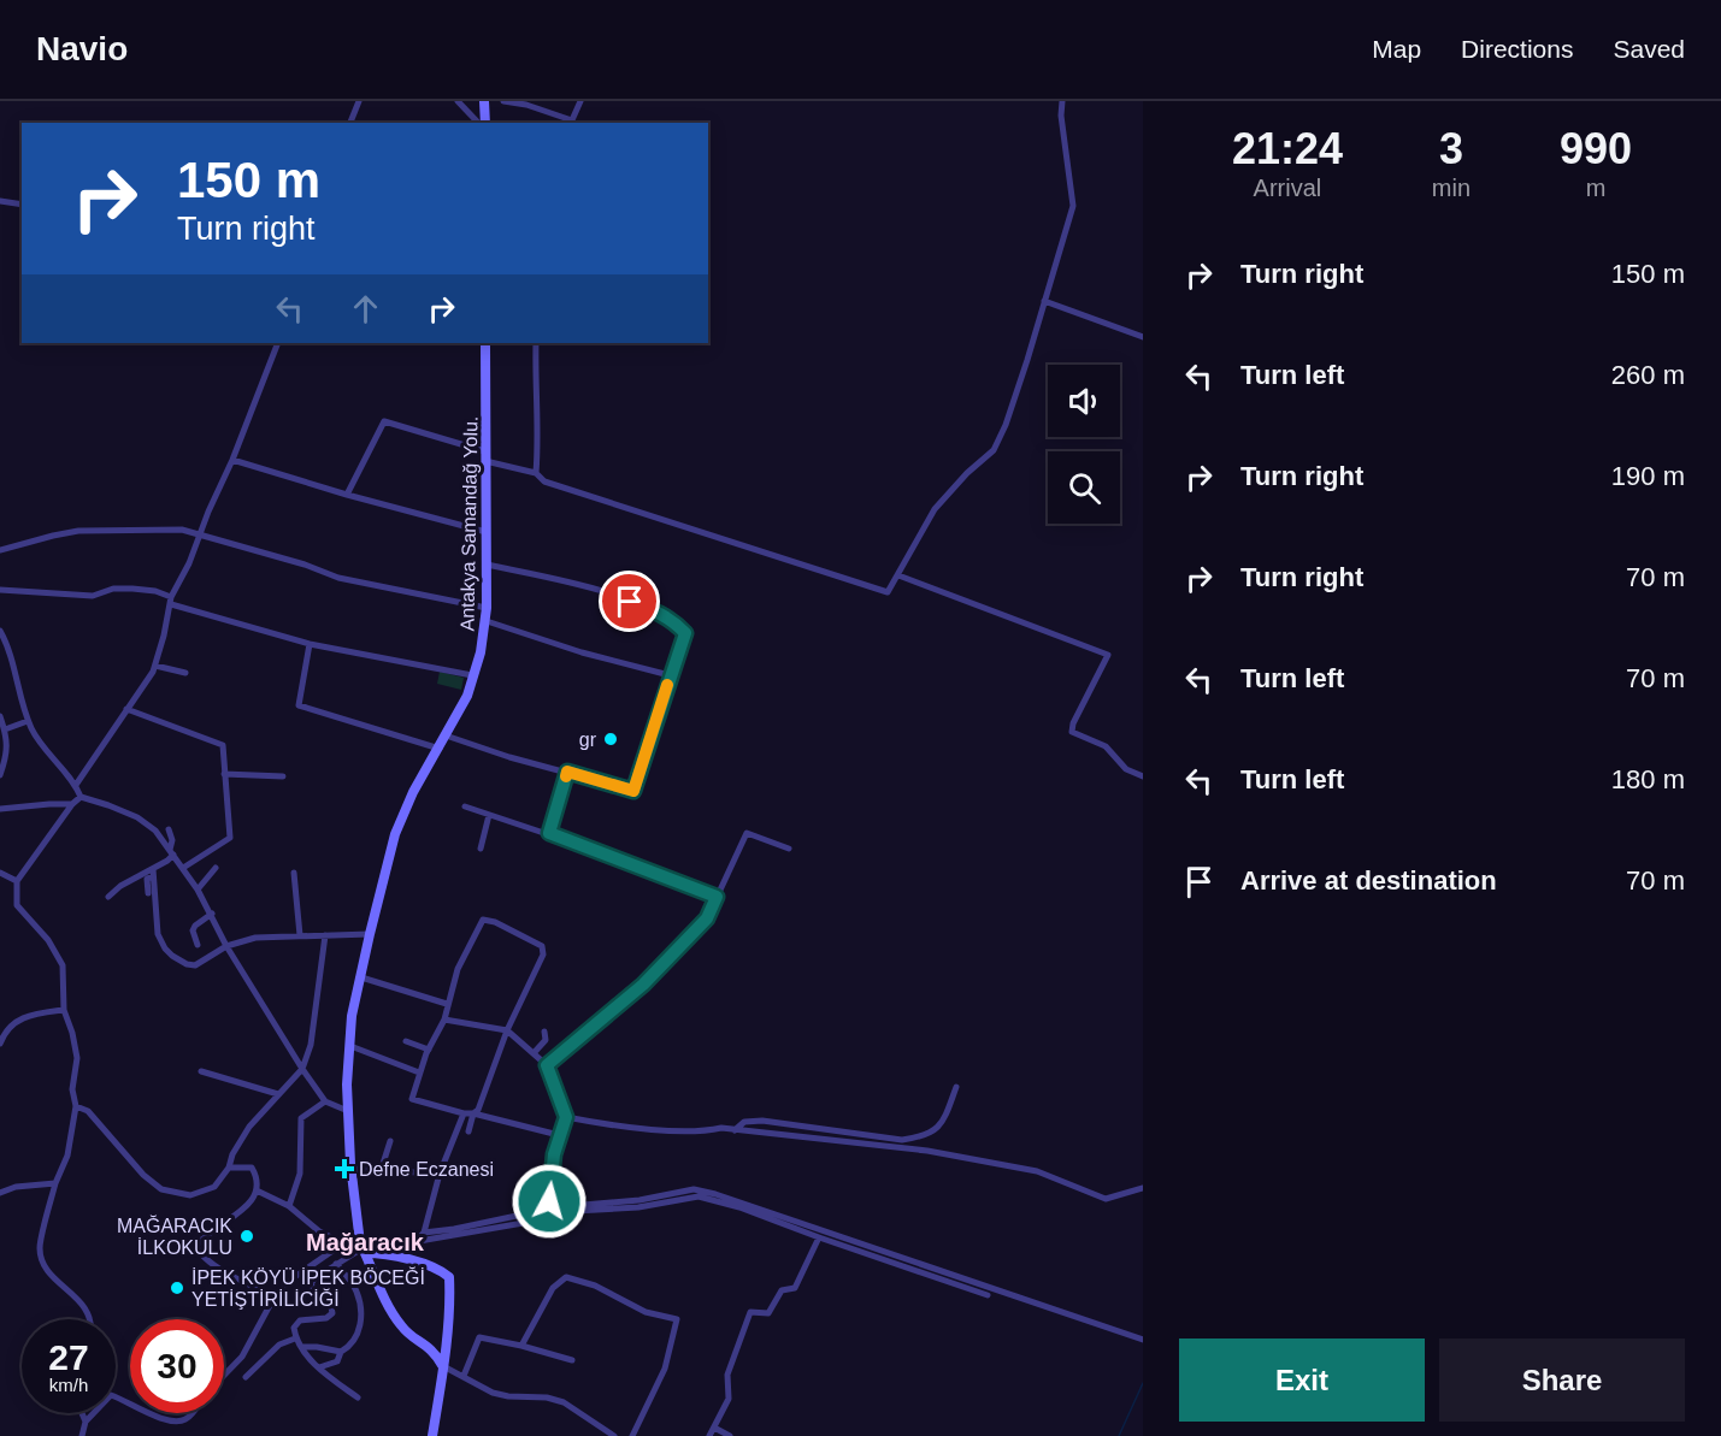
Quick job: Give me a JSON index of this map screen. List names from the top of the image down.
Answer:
{
  "streets": {
    "street": ["Antakya Samandağ Yolu."]
  },
  "districts": ["Mağaracık"],
  "places": {
    "other": ["gr", "MAĞARACIK İLKOKULU", "İPEK KÖYÜ İPEK BÖCEĞİ YETİŞTİRİLİCİĞİ"],
    "health": ["Defne Eczanesi"]
  },
  "page": {
    "header": "Navio",
    "nav": ["Map", "Directions", "Saved"],
    "eta": [
      "21:24",
      "Arrival",
      "3",
      "min",
      "990",
      "m"
    ],
    "turn": ["150 m", "Turn right"],
    "list": [
      {
        "name": "Turn right",
        "value": "150 m"
      },
      {
        "name": "Turn left",
        "value": "260 m"
      },
      {
        "name": "Turn right",
        "value": "190 m"
      },
      {
        "name": "Turn right",
        "value": "70 m"
      },
      {
        "name": "Turn left",
        "value": "70 m"
      },
      {
        "name": "Turn left",
        "value": "180 m"
      },
      {
        "name": "Arrive at destination",
        "value": "70 m"
      }
    ],
    "speed": "27 km/h",
    "limit": "30",
    "buttons": ["Exit", "Share"]
  }
}
